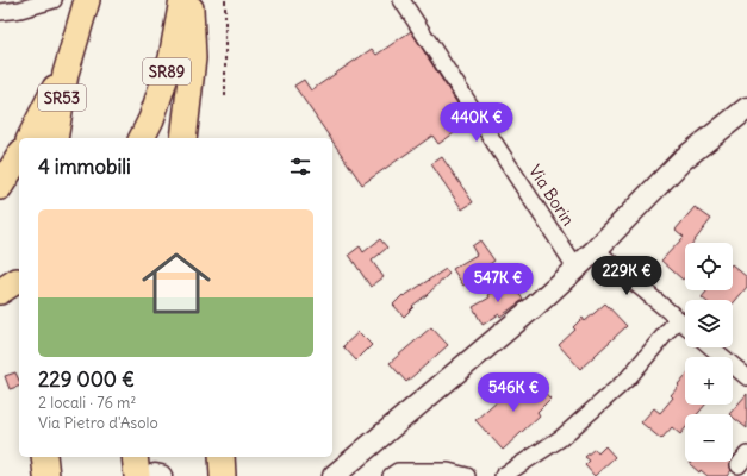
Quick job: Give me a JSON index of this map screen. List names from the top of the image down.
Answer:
{
  "streets": {
    "highway": ["SR89", "SR53"],
    "street": ["Via Borin"]
  },
  "page": {
    "price": [
      "440K €",
      "229K €",
      "547K €",
      "546K €"
    ],
    "heading": "4 immobili",
    "list": [
      {
        "name": "229 000 €",
        "note": "2 locali · 76 m² · Via Pietro d'Asolo"
      }
    ],
    "map_buttons": ["+", "−"]
  }
}
